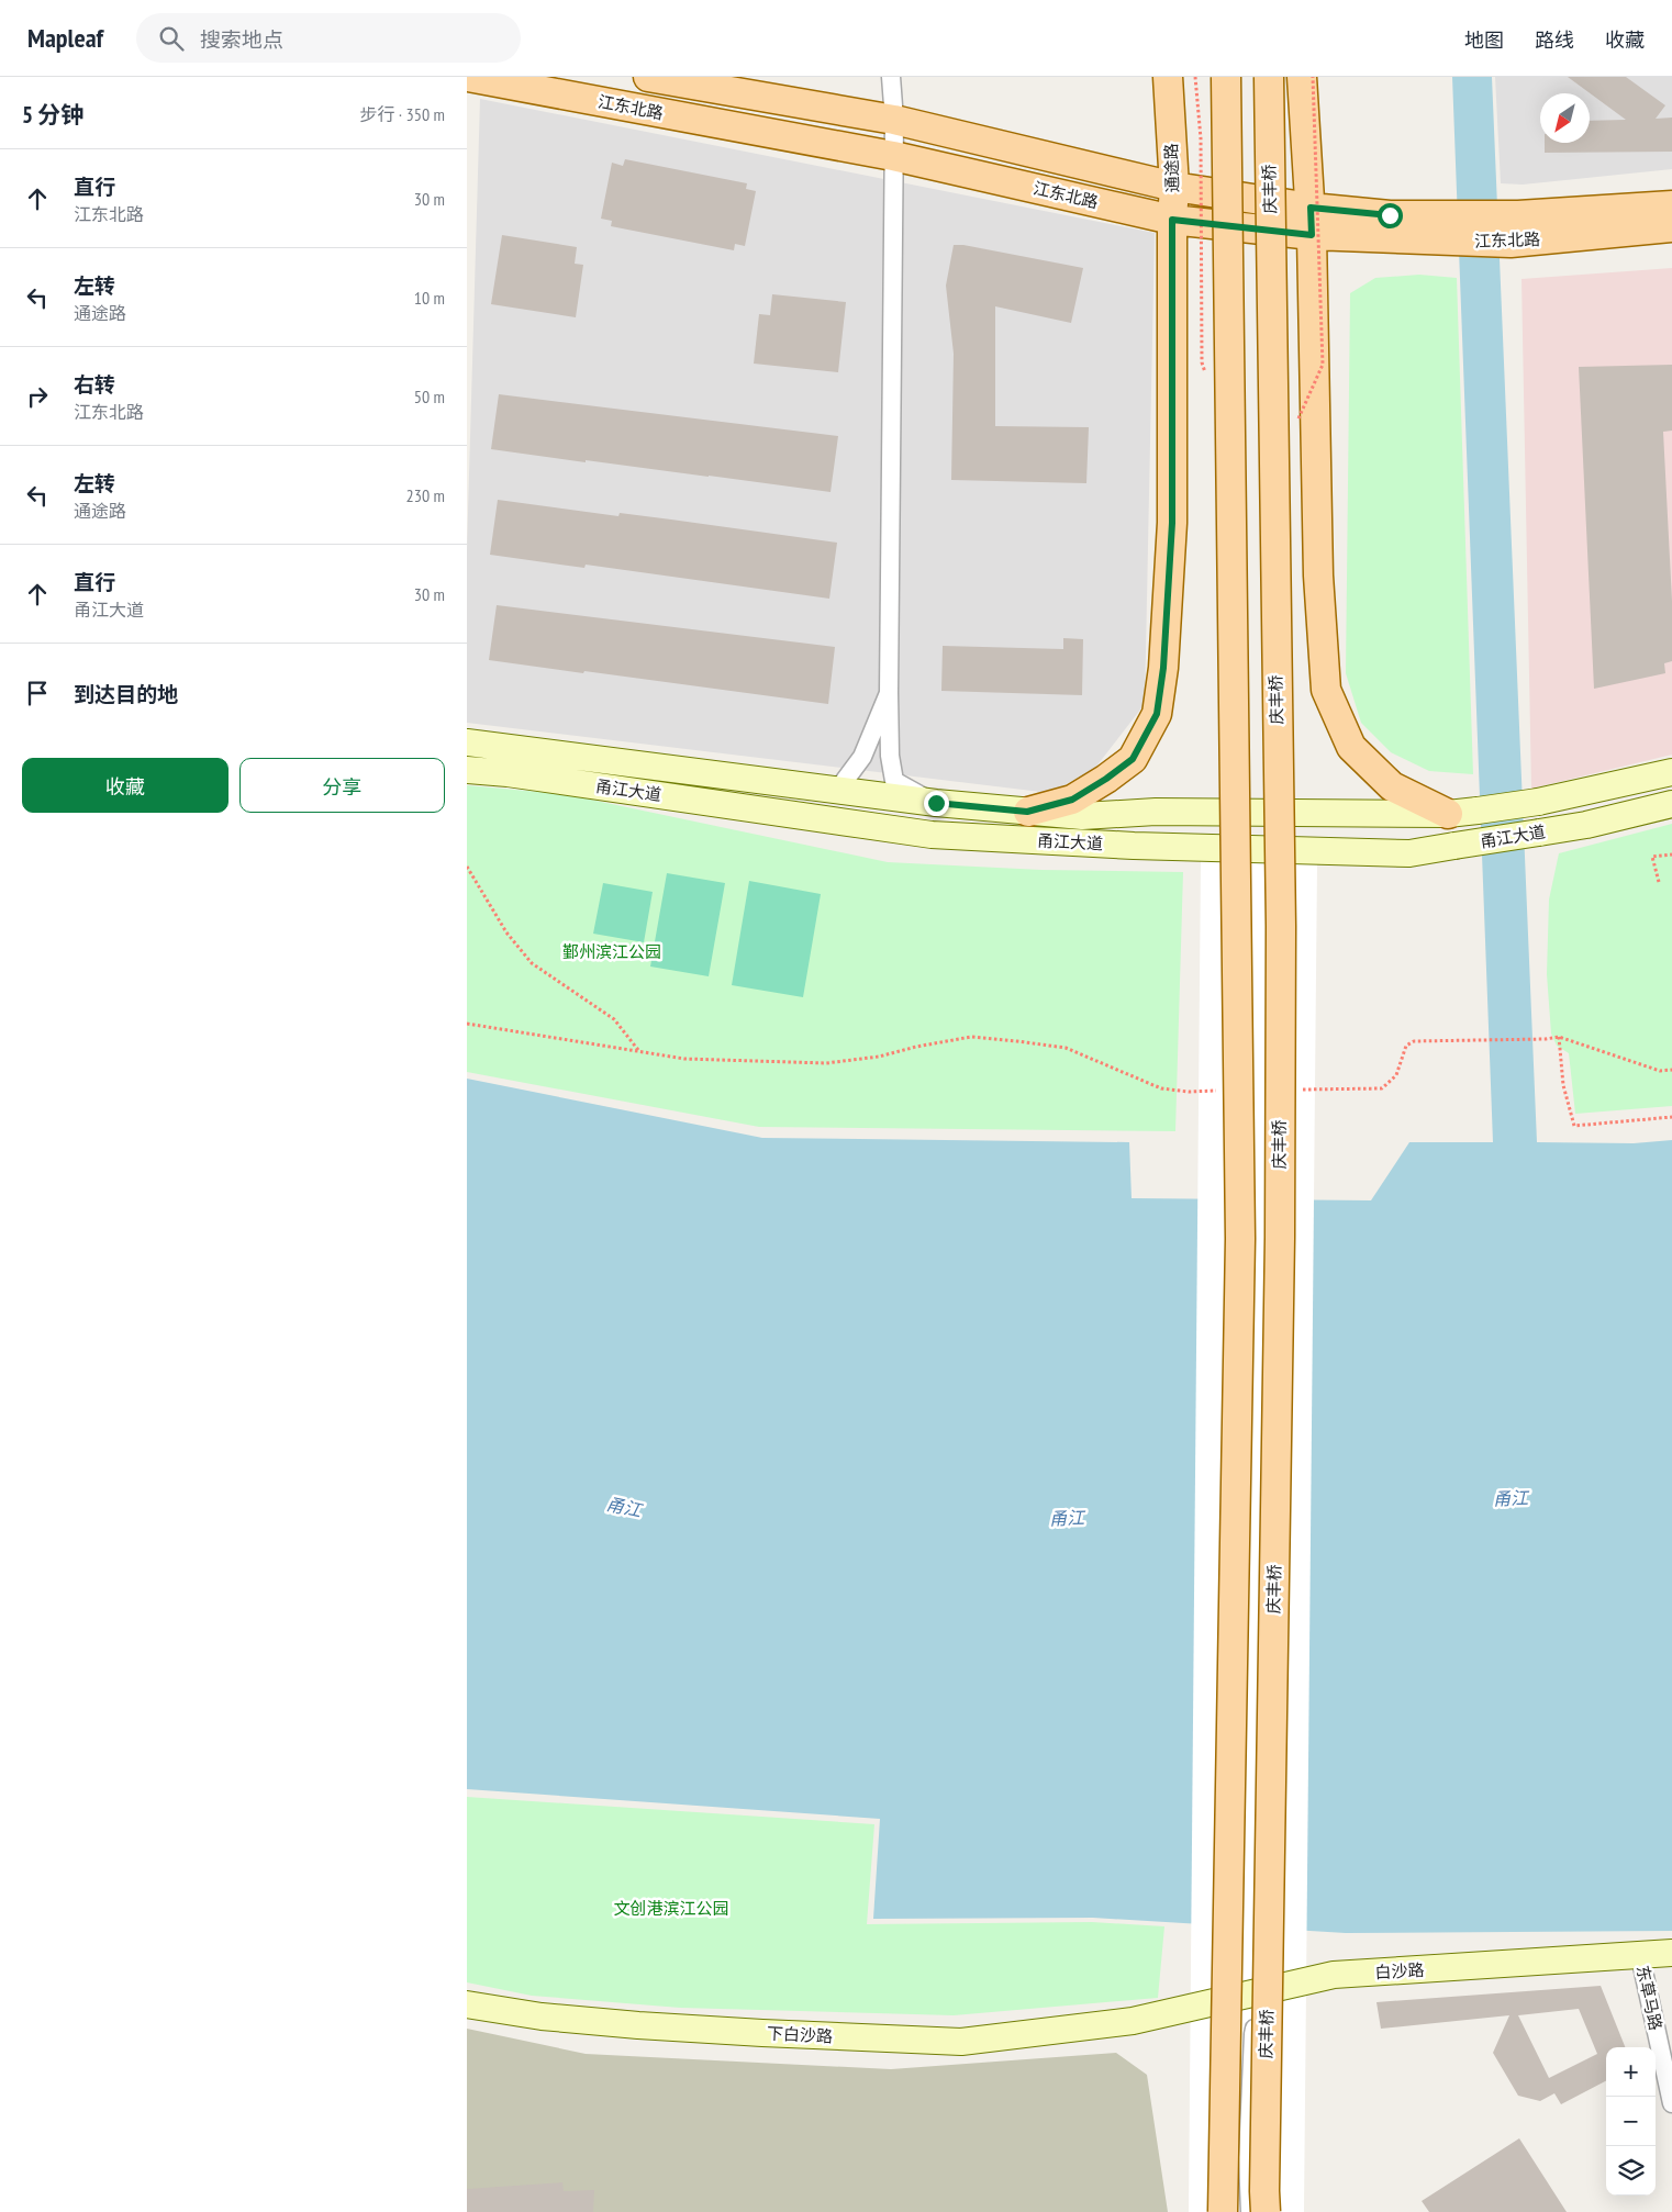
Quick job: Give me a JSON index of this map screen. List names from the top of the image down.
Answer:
{
  "streets": {
    "main road": [
      "江东北路",
      "通途路",
      "庆丰桥",
      "甬江大道",
      "白沙路",
      "下白沙路"
    ],
    "street": ["东草马路"]
  },
  "crossings": [
    ["江东北路", "通途路"],
    ["通途路", "甬江大道"],
    ["白沙路", "东草马路"],
    ["白沙路", "下白沙路"]
  ],
  "water": ["甬江"],
  "parks": ["鄞州滨江公园", "文创港滨江公园"],
  "north": "bottom left",
  "page": {
    "header": "Mapleaf",
    "search": "搜索地点",
    "nav": ["地图", "路线", "收藏"],
    "heading": ["5 分钟", "步行 · 350 m"],
    "list": [
      ["直行", "江东北路", "30 m"],
      ["左转", "通途路", "10 m"],
      ["右转", "江东北路", "50 m"],
      ["左转", "通途路", "230 m"],
      ["直行", "甬江大道", "30 m"],
      "到达目的地"
    ],
    "buttons": ["收藏", "分享"],
    "map_buttons": ["+", "−"]
  }
}
